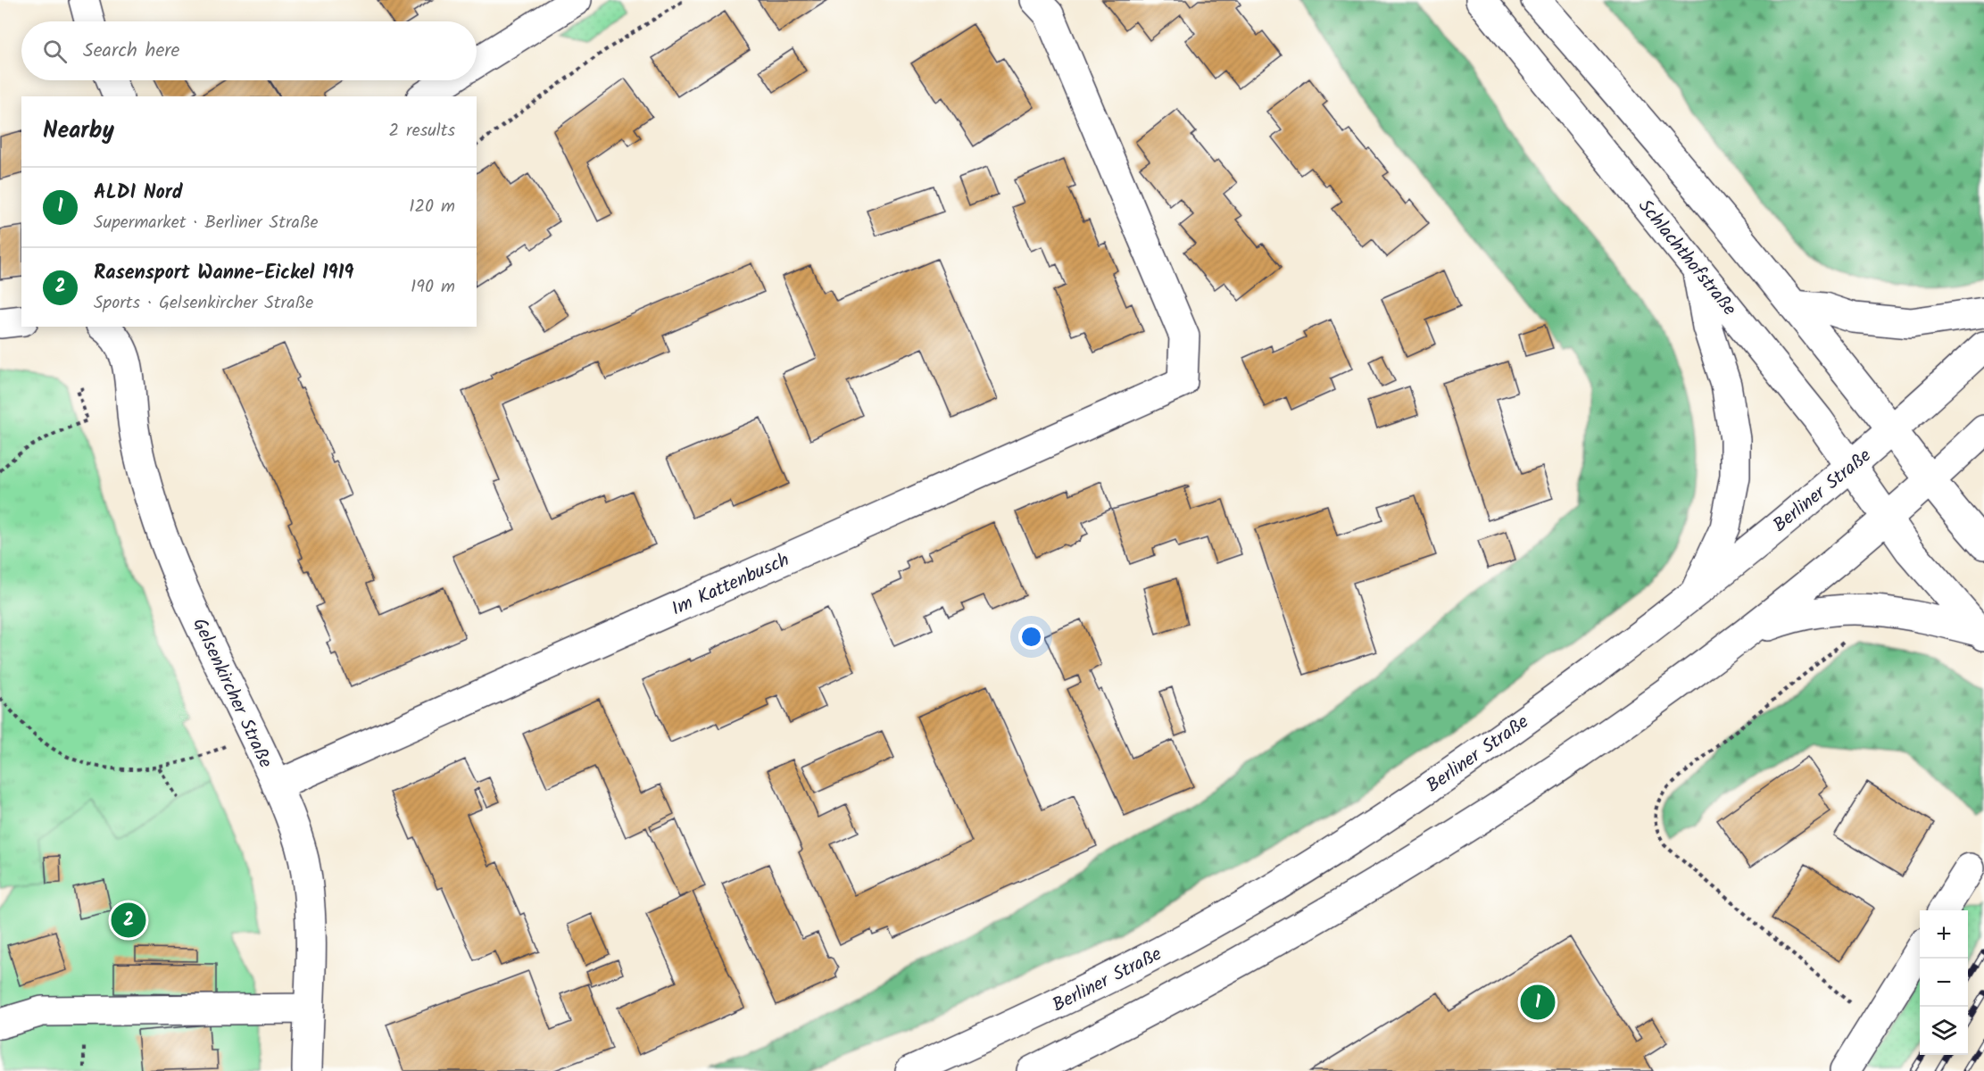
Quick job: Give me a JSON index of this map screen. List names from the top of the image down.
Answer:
{
  "streets": {
    "main road": [
      "Schlachthofstraße",
      "Berliner Straße",
      "Im Kattenbusch",
      "Gelsenkircher Straße"
    ]
  },
  "crossings": [
    ["Schlachthofstraße", "Berliner Straße"],
    ["Im Kattenbusch", "Gelsenkircher Straße"]
  ],
  "page": {
    "search": "Search here",
    "heading": ["Nearby", "2 results"],
    "list": [
      {
        "mark": "1",
        "name": "ALDI Nord",
        "note": "Supermarket · Berliner Straße",
        "value": "120 m"
      },
      {
        "mark": "2",
        "name": "Rasensport Wanne-Eickel 1919",
        "note": "Sports · Gelsenkircher Straße",
        "value": "190 m"
      }
    ],
    "pins": ["2", "1"],
    "map_buttons": ["+", "−"]
  }
}
